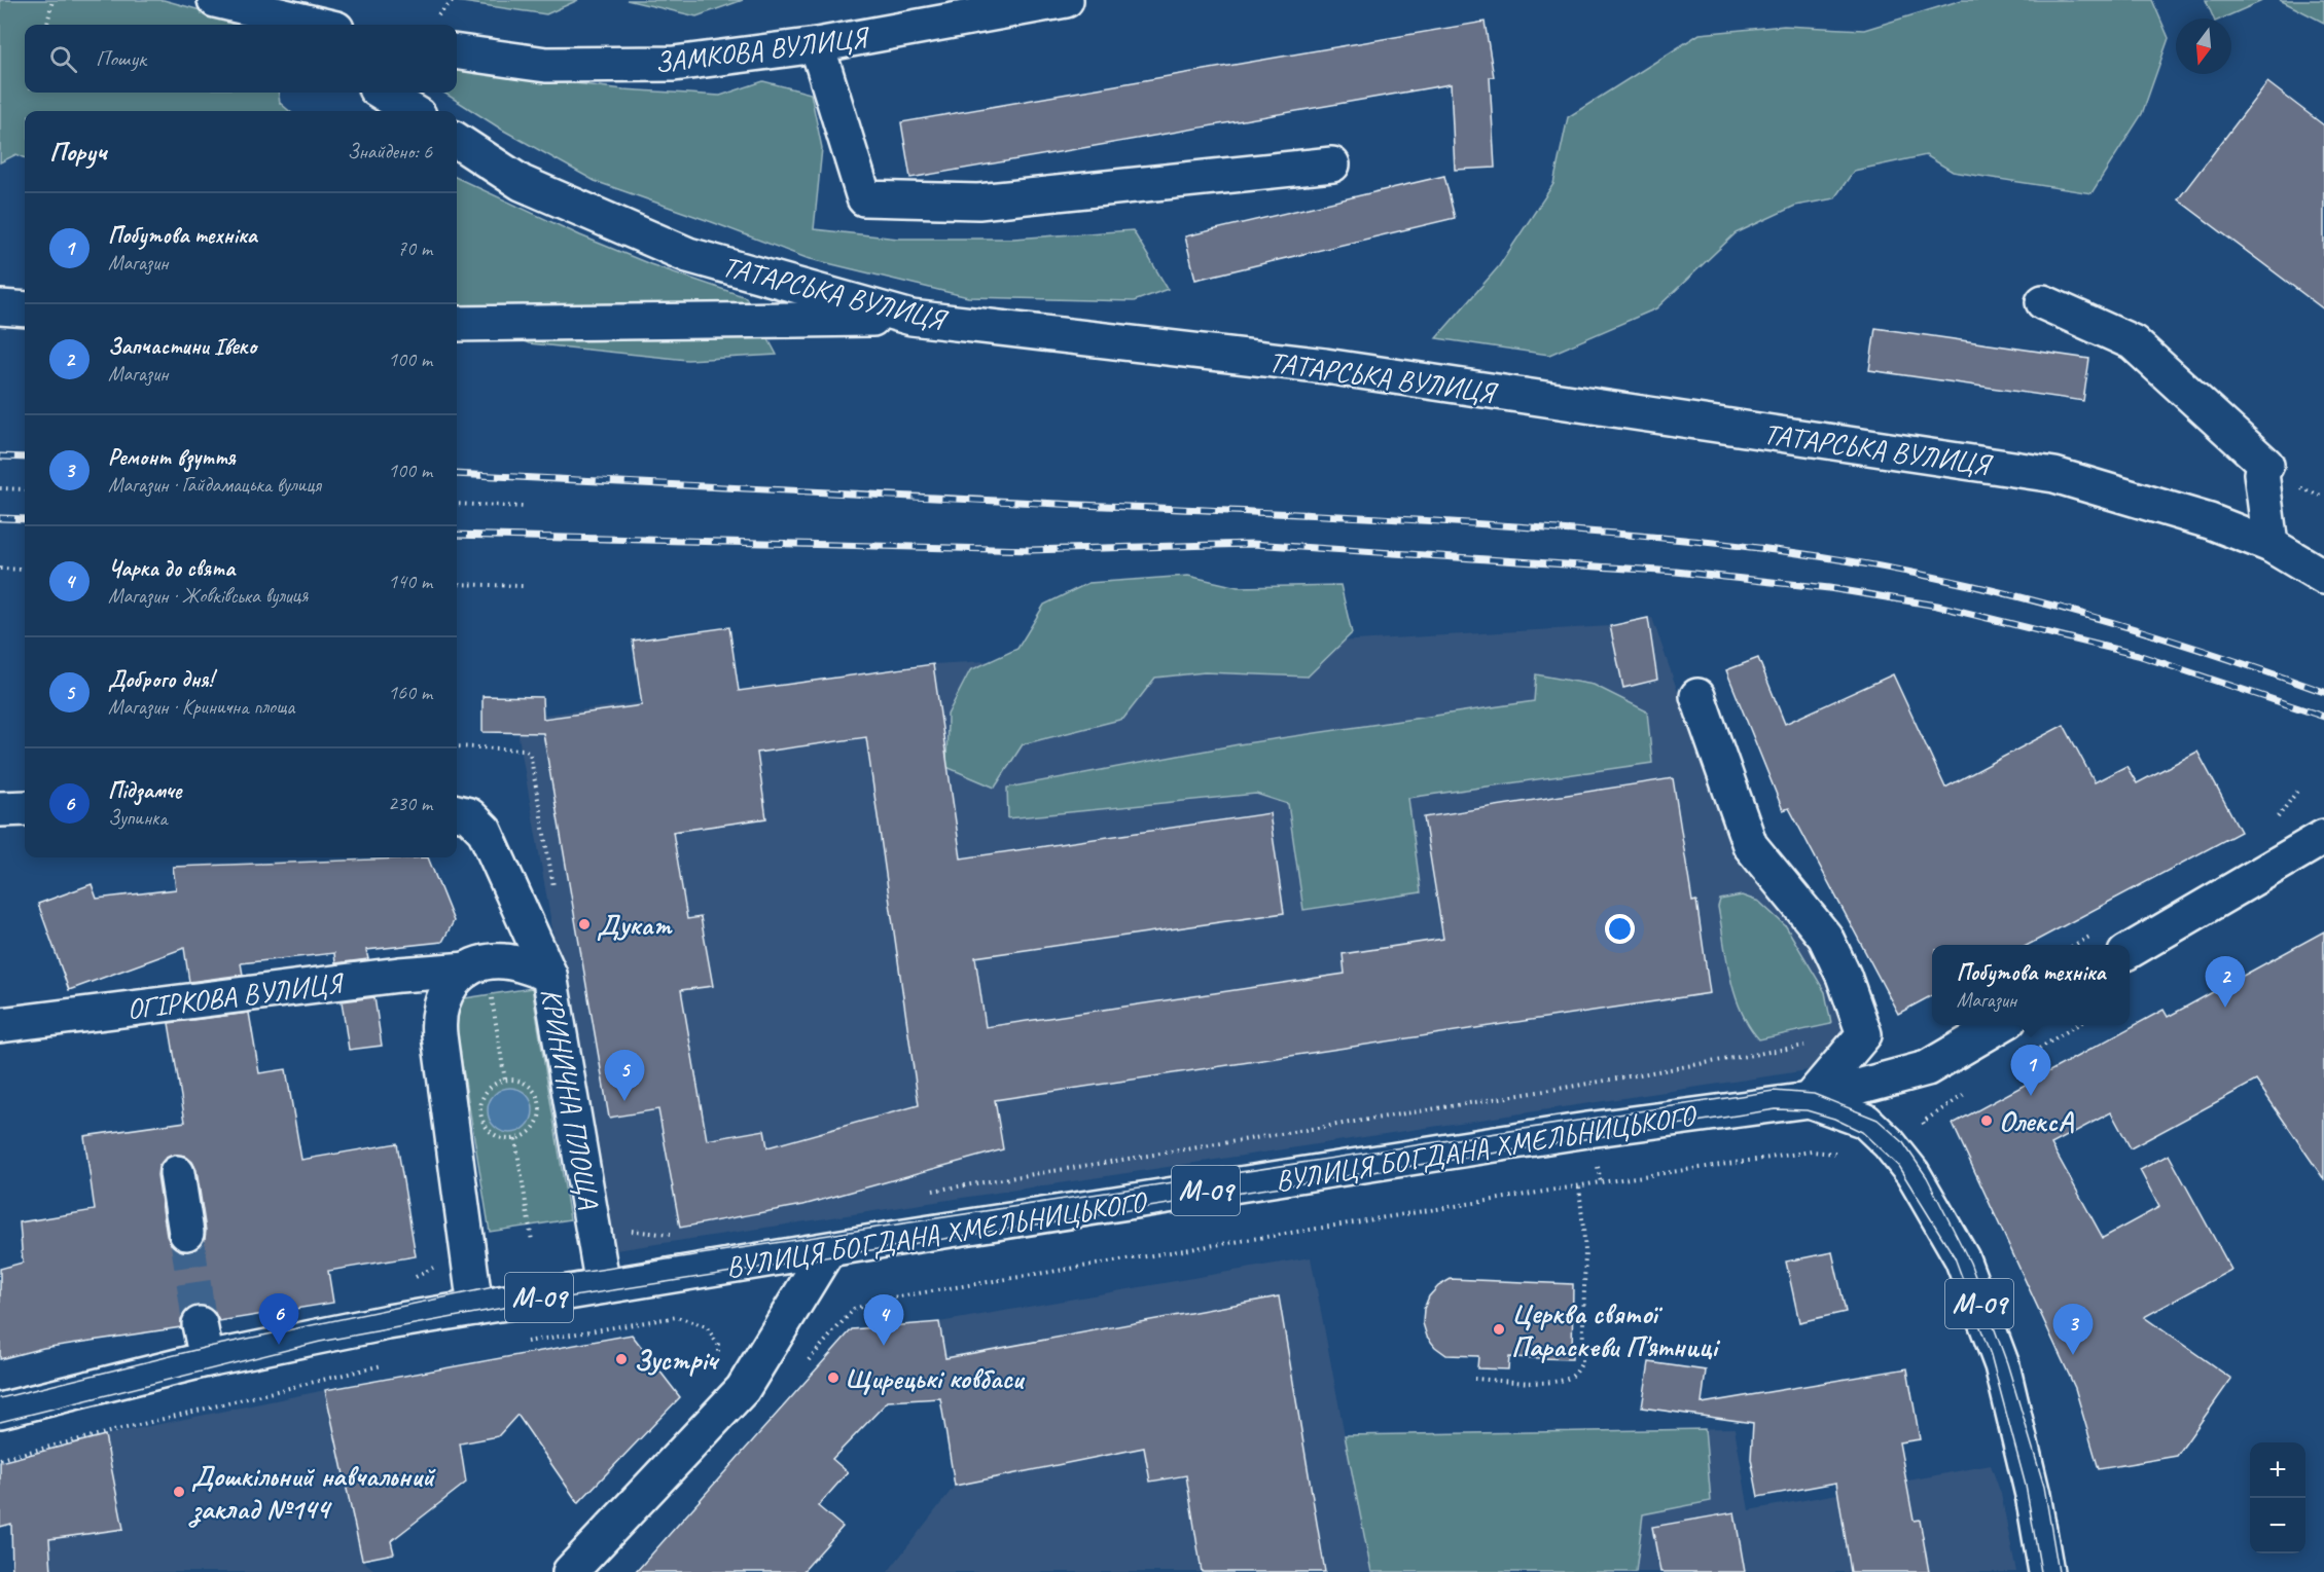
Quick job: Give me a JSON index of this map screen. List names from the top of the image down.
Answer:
{
  "streets": {
    "street": [
      "ЗАМКОВА ВУЛИЦЯ",
      "ТАТАРСЬКА ВУЛИЦЯ",
      "ОГІРКОВА ВУЛИЦЯ",
      "КРИНИЧНА ПЛОЩА",
      "ВУЛИЦЯ БОГДАНА ХМЕЛЬНИЦЬКОГО",
      "М-09"
    ]
  },
  "crossings": [
    ["ОГІРКОВА ВУЛИЦЯ", "КРИНИЧНА ПЛОЩА"],
    ["КРИНИЧНА ПЛОЩА", "ВУЛИЦЯ БОГДАНА ХМЕЛЬНИЦЬКОГО"],
    ["ВУЛИЦЯ БОГДАНА ХМЕЛЬНИЦЬКОГО", "М-09"]
  ],
  "places": [
    "Дукат",
    "ОлексА",
    "Церква святої Параскеви П'ятниці",
    "Зустріч",
    "Щирецькі ковбаси",
    "Дошкільний навчальний заклад №144"
  ],
  "north": "bottom",
  "page": {
    "search": "Пошук",
    "heading": ["Поруч", "Знайдено: 6"],
    "list": [
      {
        "mark": "1",
        "name": "Побутова техніка",
        "note": "Магазин",
        "value": "70 m"
      },
      {
        "mark": "2",
        "name": "Запчастини Івеко",
        "note": "Магазин",
        "value": "100 m"
      },
      {
        "mark": "3",
        "name": "Ремонт взуття",
        "note": "Магазин · Гайдамацька вулиця",
        "value": "100 m"
      },
      {
        "mark": "4",
        "name": "Чарка до святa",
        "note": "Магазин · Жовківська вулиця",
        "value": "140 m"
      },
      {
        "mark": "5",
        "name": "Доброго дня!",
        "note": "Магазин · Кринична площа",
        "value": "160 m"
      },
      {
        "mark": "6",
        "name": "Підзамче",
        "note": "Зупинка",
        "value": "230 m"
      }
    ],
    "popup": ["Побутова техніка", "Магазин"],
    "pins": [
      "2",
      "1",
      "5",
      "6",
      "4",
      "3"
    ],
    "map_buttons": ["+", "−"]
  }
}
